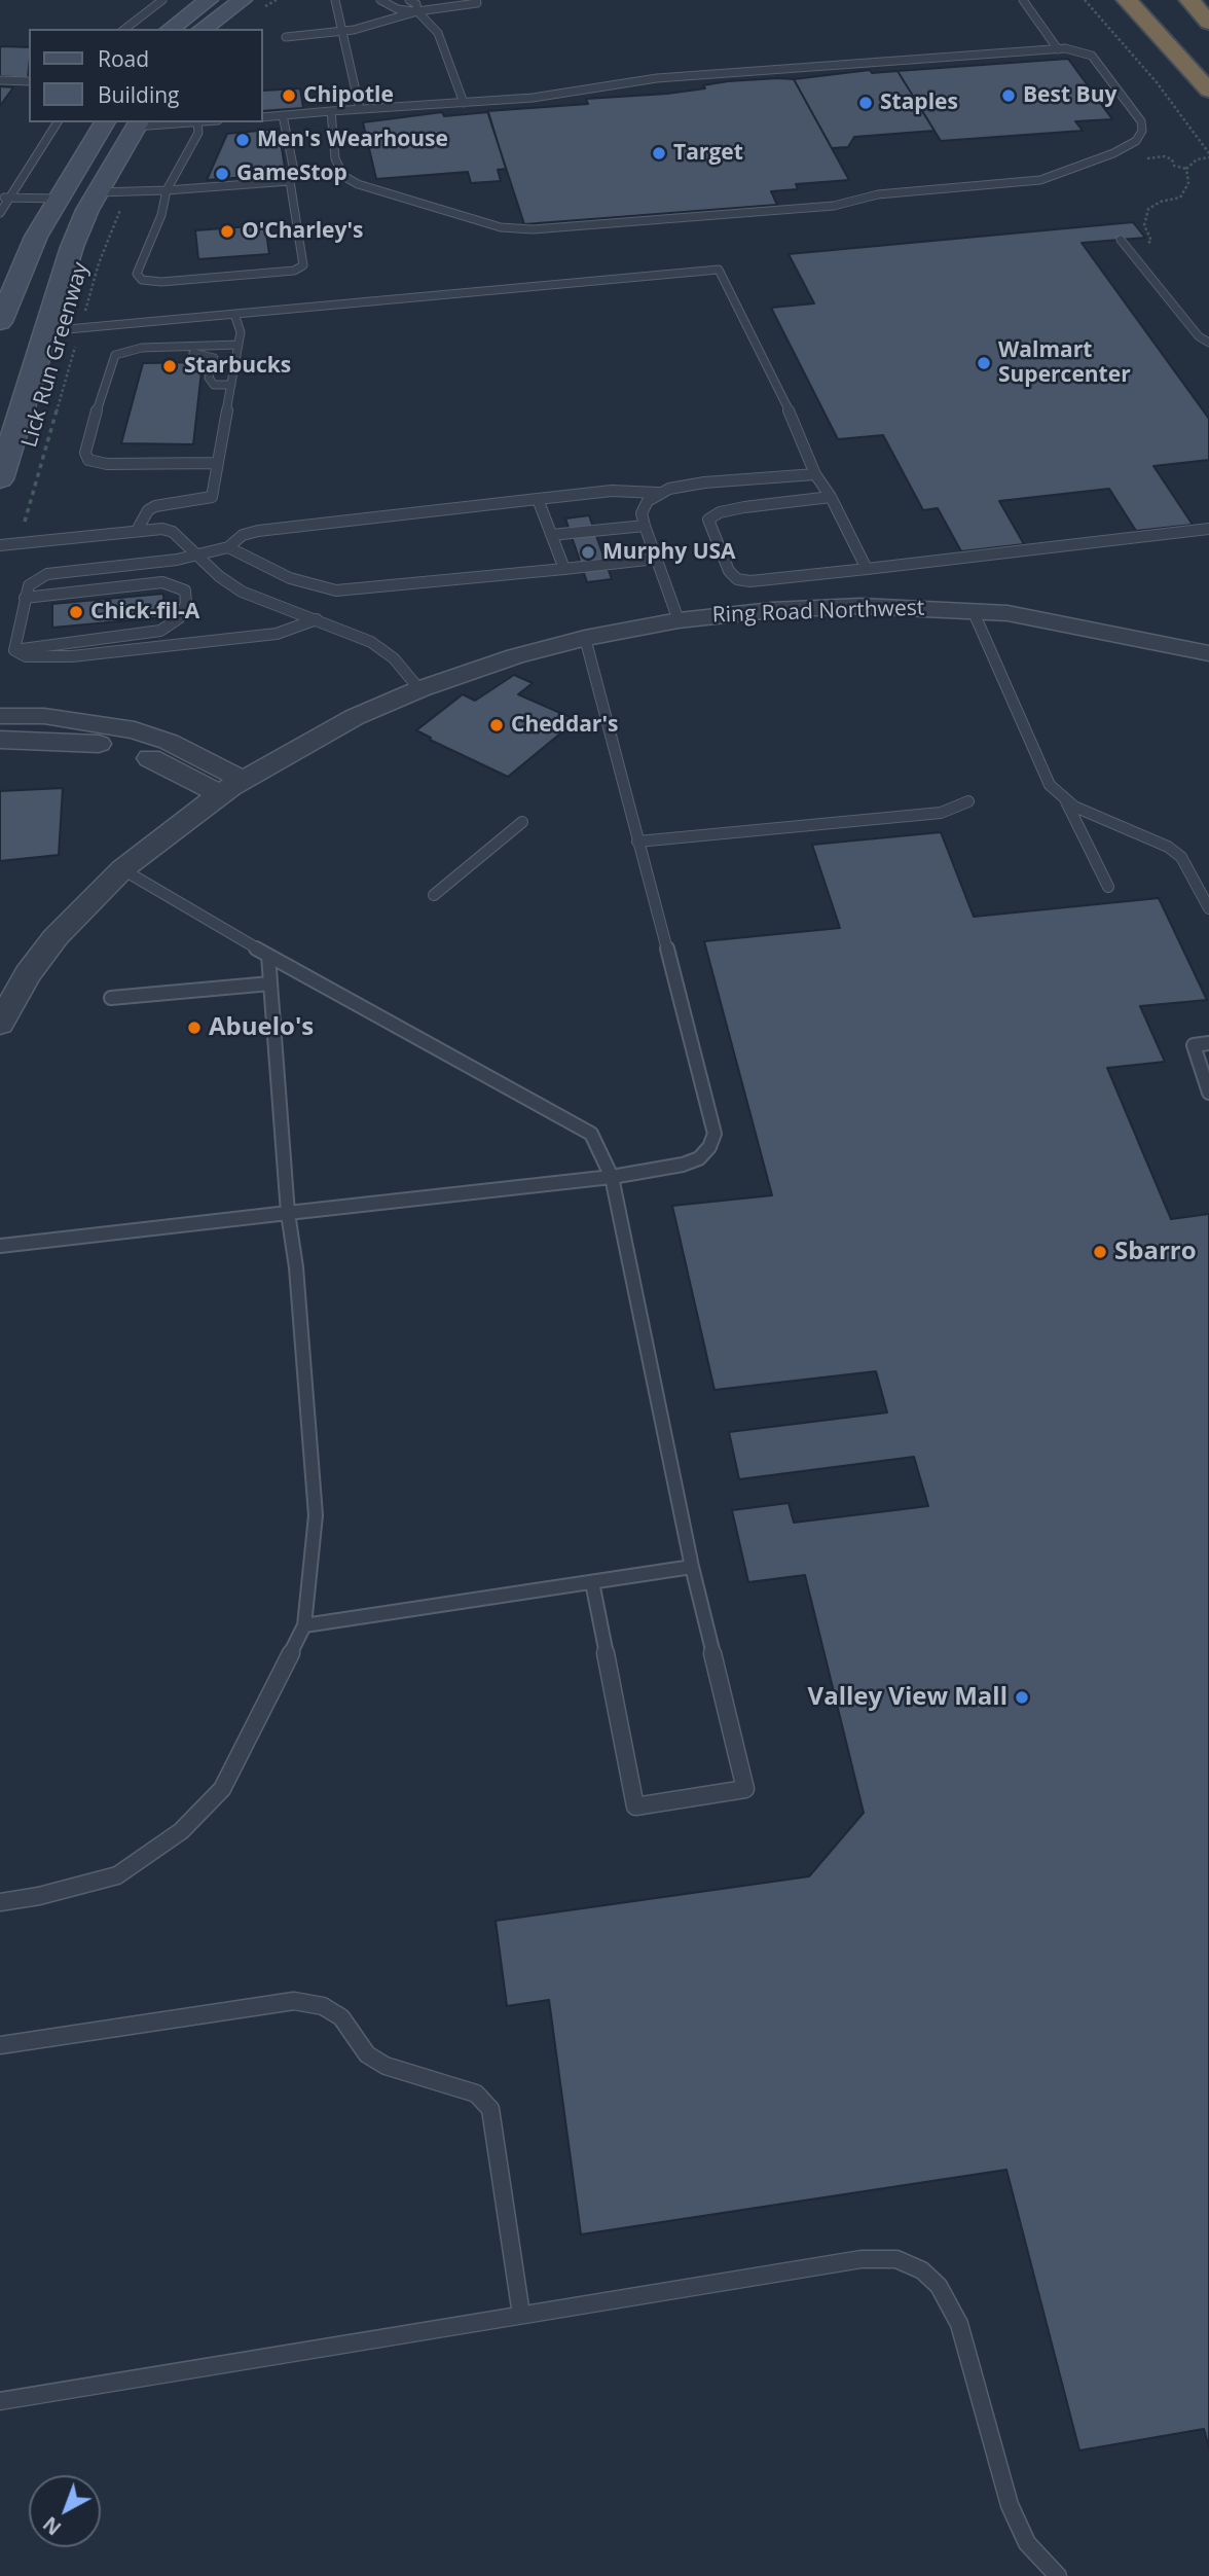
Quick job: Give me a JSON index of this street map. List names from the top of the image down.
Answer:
{
  "streets": {
    "street": ["Ring Road Northwest"],
    "path": ["Lick Run Greenway"]
  },
  "places": [
    "Chipotle",
    "Best Buy",
    "Staples",
    "Men's Wearhouse",
    "Target",
    "GameStop",
    "O'Charley's",
    "Walmart Supercenter",
    "Starbucks",
    "Murphy USA",
    "Chick-fil-A",
    "Cheddar's",
    "Abuelo's",
    "Sbarro",
    "Valley View Mall"
  ],
  "legend": ["Road", "Building"],
  "north": "bottom left"
}
